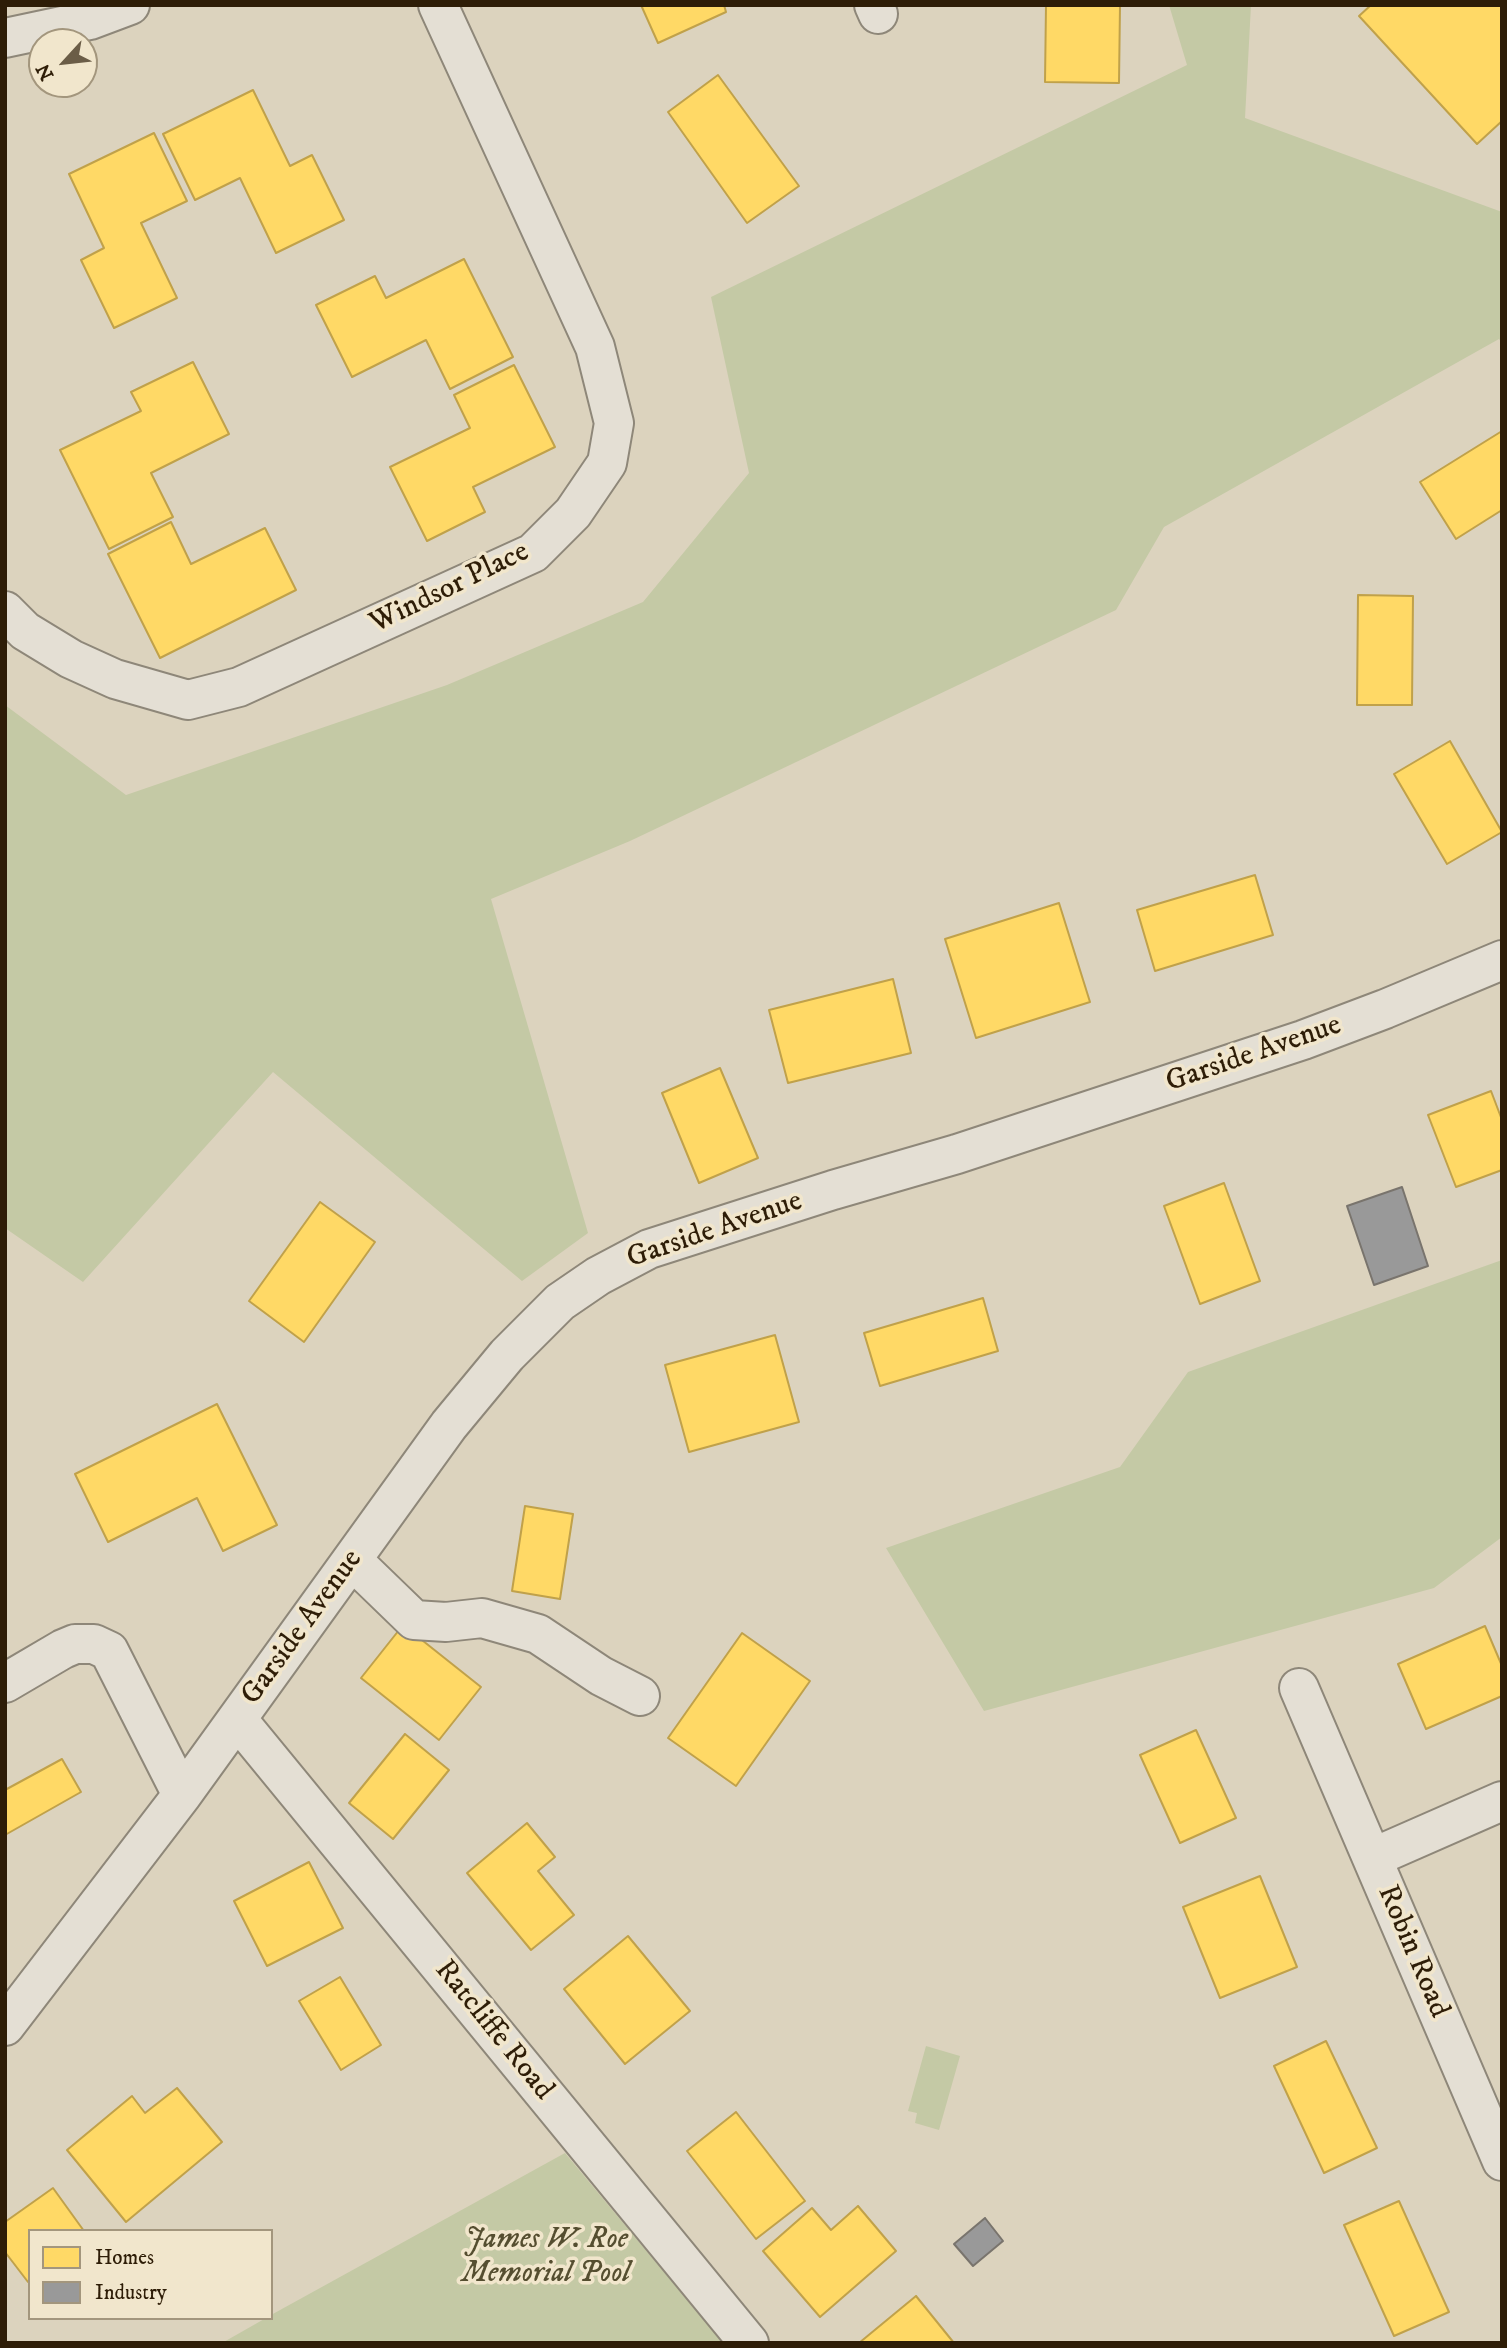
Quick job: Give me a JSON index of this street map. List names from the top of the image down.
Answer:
{
  "streets": {
    "street": [
      "Windsor Place",
      "Garside Avenue",
      "Robin Road",
      "Ratcliffe Road"
    ]
  },
  "crossings": [
    ["Garside Avenue", "Ratcliffe Road"]
  ],
  "parks": ["James W. Roe Memorial Pool"],
  "legend": ["Homes", "Industry"],
  "north": "bottom left"
}
